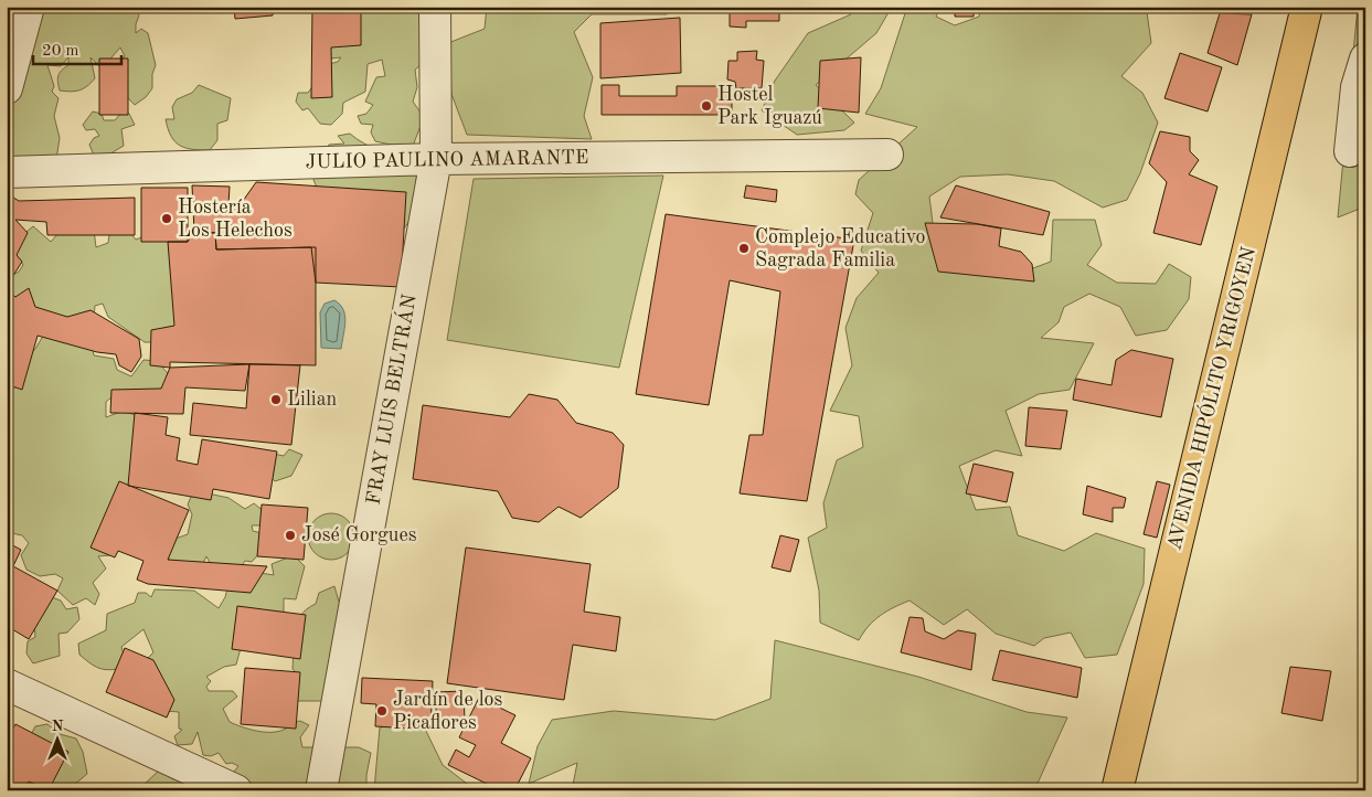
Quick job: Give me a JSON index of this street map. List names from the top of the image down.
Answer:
{
  "streets": {
    "main road": ["AVENIDA HIPÓLITO YRIGOYEN"],
    "street": ["JULIO PAULINO AMARANTE", "FRAY LUIS BELTRÁN"]
  },
  "crossings": [
    ["JULIO PAULINO AMARANTE", "FRAY LUIS BELTRÁN"]
  ],
  "places": [
    "Hostel Park Iguazú",
    "Hostería Los Helechos",
    "Complejo Educativo Sagrada Familia",
    "Lilian",
    "José Gorgues",
    "Jardín de los Picaflores"
  ],
  "scale_bar": "20 m",
  "north": "top"
}
